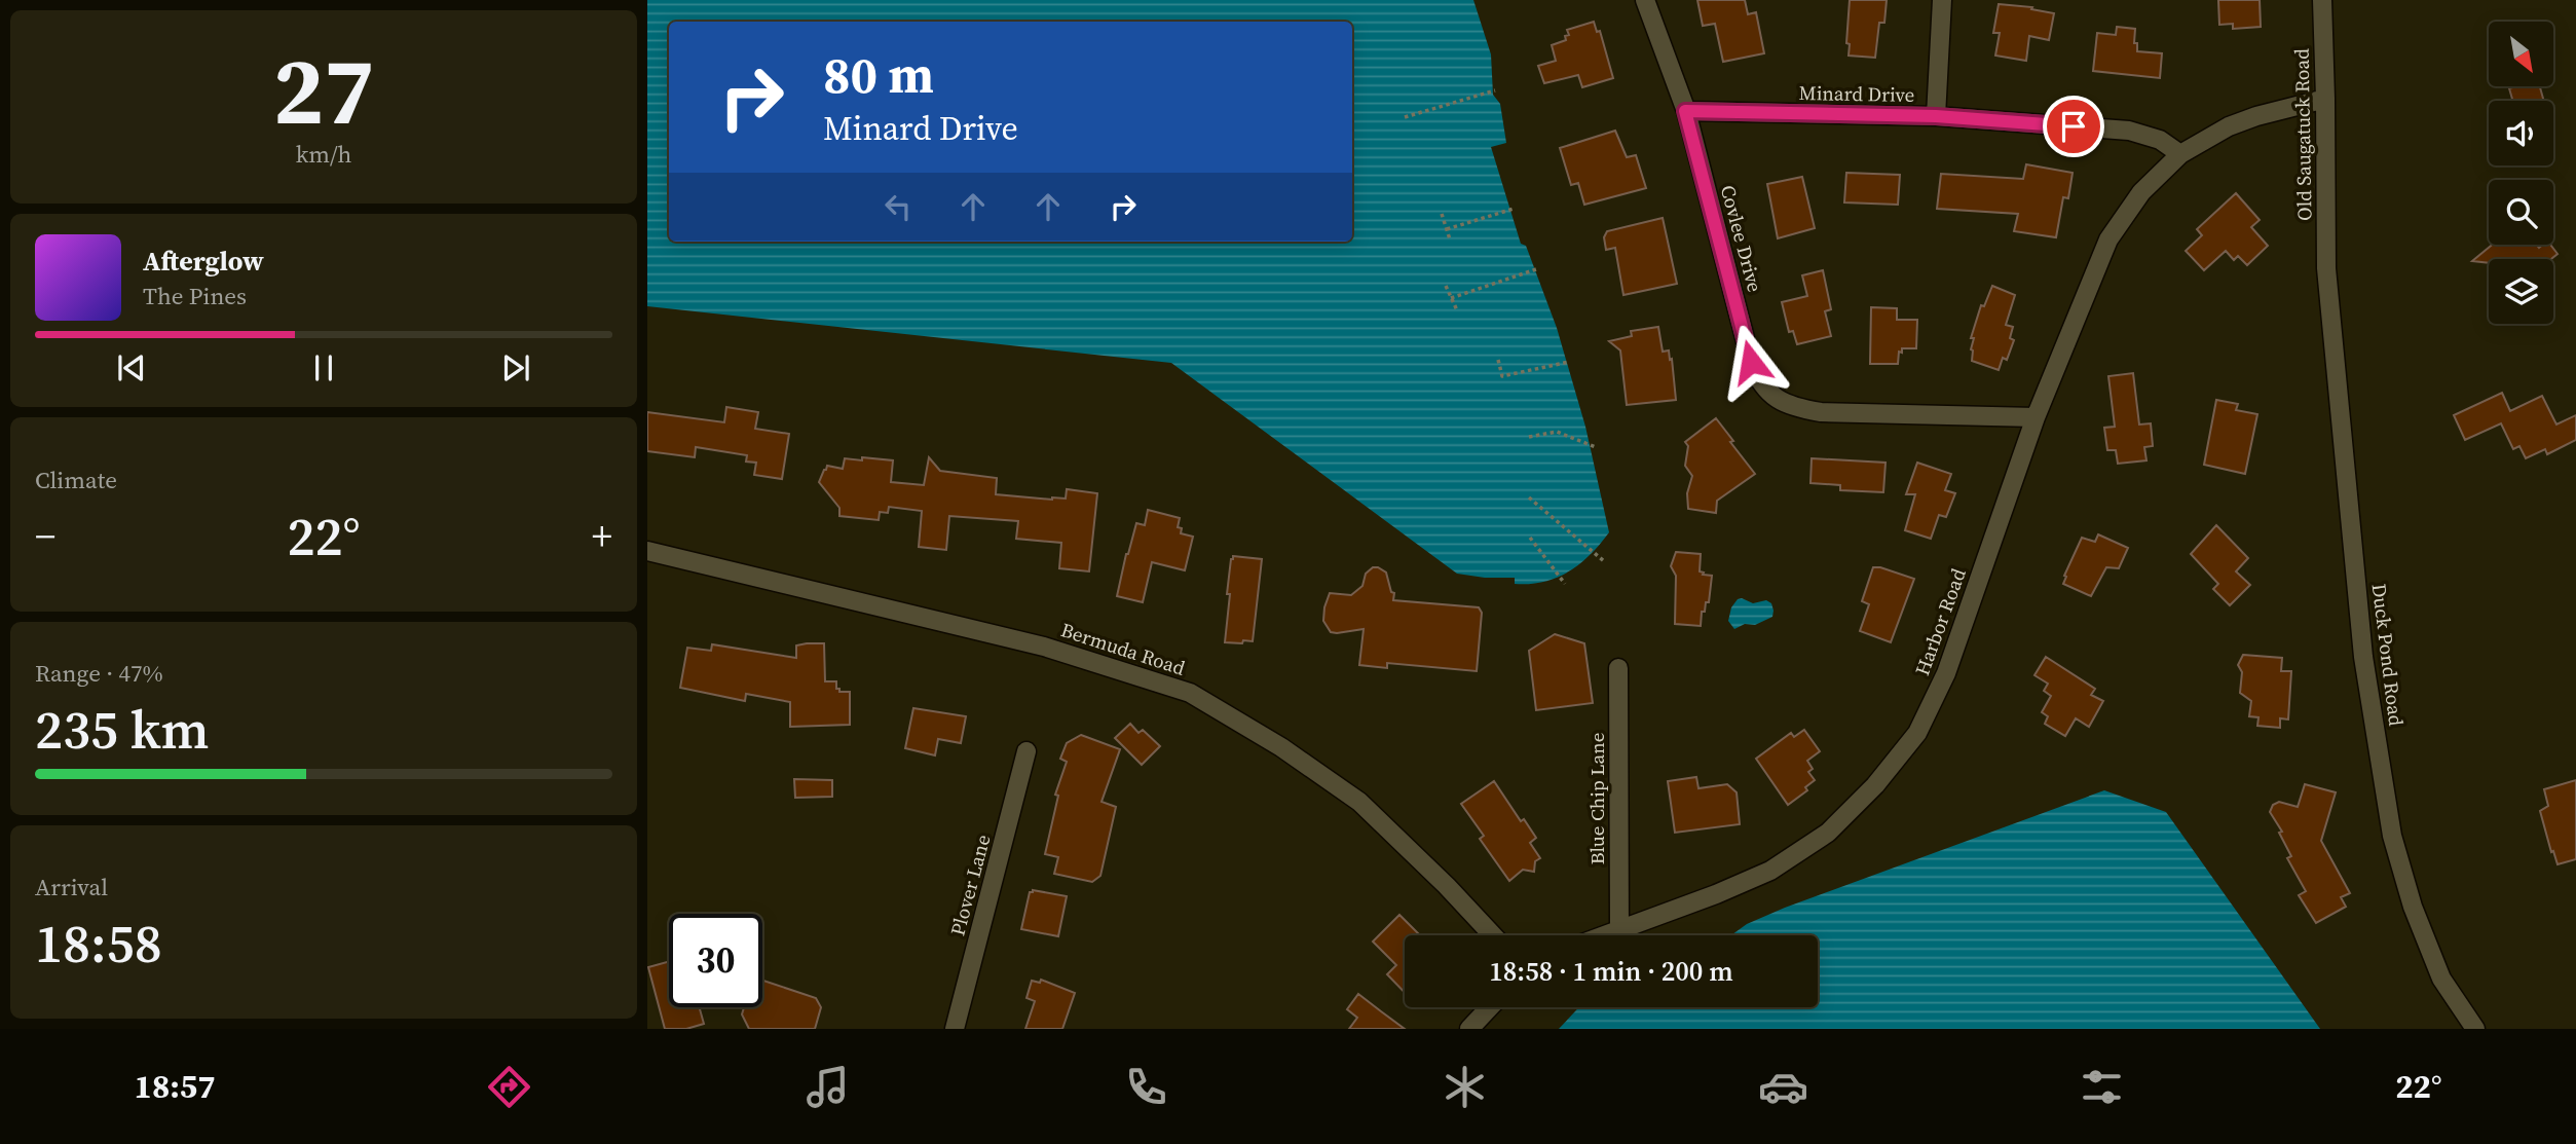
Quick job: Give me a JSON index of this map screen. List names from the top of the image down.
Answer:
{
  "streets": {
    "street": [
      "Minard Drive",
      "Old Saugatuck Road",
      "Covlee Drive",
      "Harbor Road",
      "Bermuda Road",
      "Duck Pond Road",
      "Blue Chip Lane",
      "Plover Lane"
    ]
  },
  "crossings": [
    ["Minard Drive", "Covlee Drive"],
    ["Minard Drive", "Harbor Road"],
    ["Old Saugatuck Road", "Duck Pond Road"],
    ["Covlee Drive", "Harbor Road"],
    ["Harbor Road", "Blue Chip Lane"]
  ],
  "north": "bottom right",
  "page": {
    "tile": [
      ["27", "km/h"],
      "Climate",
      ["Range · 47%", "235 km"],
      ["Arrival", "18:58"]
    ],
    "turn": ["80 m", "Minard Drive"],
    "song": ["Afterglow", "The Pines"],
    "heat": ["−", "22°", "+"],
    "limit": "30",
    "trip": "18:58 · 1 min · 200 m",
    "tabs": ["18:57", "22°"]
  }
}
